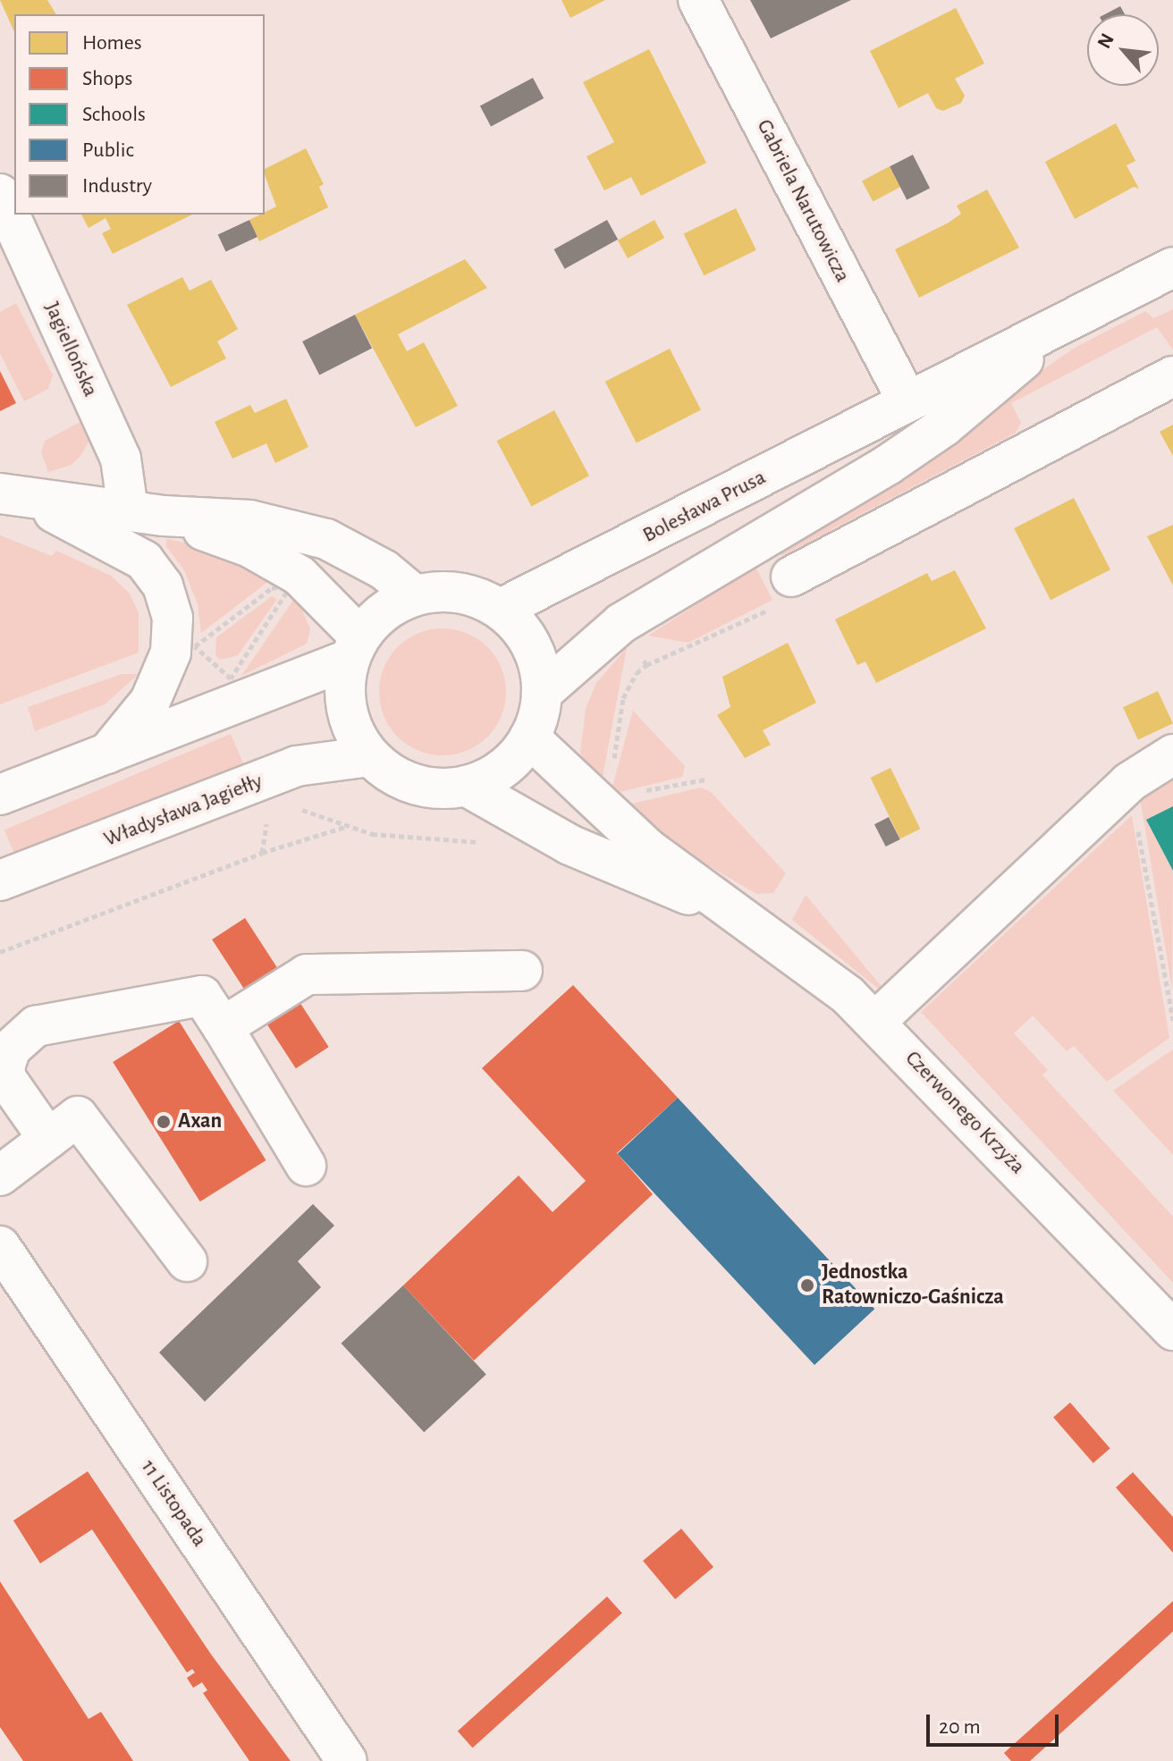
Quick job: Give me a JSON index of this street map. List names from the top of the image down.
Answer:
{
  "streets": {
    "street": [
      "Gabriela Narutowicza",
      "Jagiellońska",
      "Bolesława Prusa",
      "Władysława Jagiełły",
      "Czerwonego Krzyża",
      "11 Listopada"
    ]
  },
  "crossings": [
    ["Gabriela Narutowicza", "Bolesława Prusa"],
    ["Bolesława Prusa", "Władysława Jagiełły"],
    ["Bolesława Prusa", "Czerwonego Krzyża"],
    ["Władysława Jagiełły", "Czerwonego Krzyża"]
  ],
  "places": ["Axan", "Jednostka Ratowniczo-Gaśnicza"],
  "legend": [
    "Homes",
    "Shops",
    "Schools",
    "Public",
    "Industry"
  ],
  "scale_bar": "20 m",
  "north": "top left"
}
